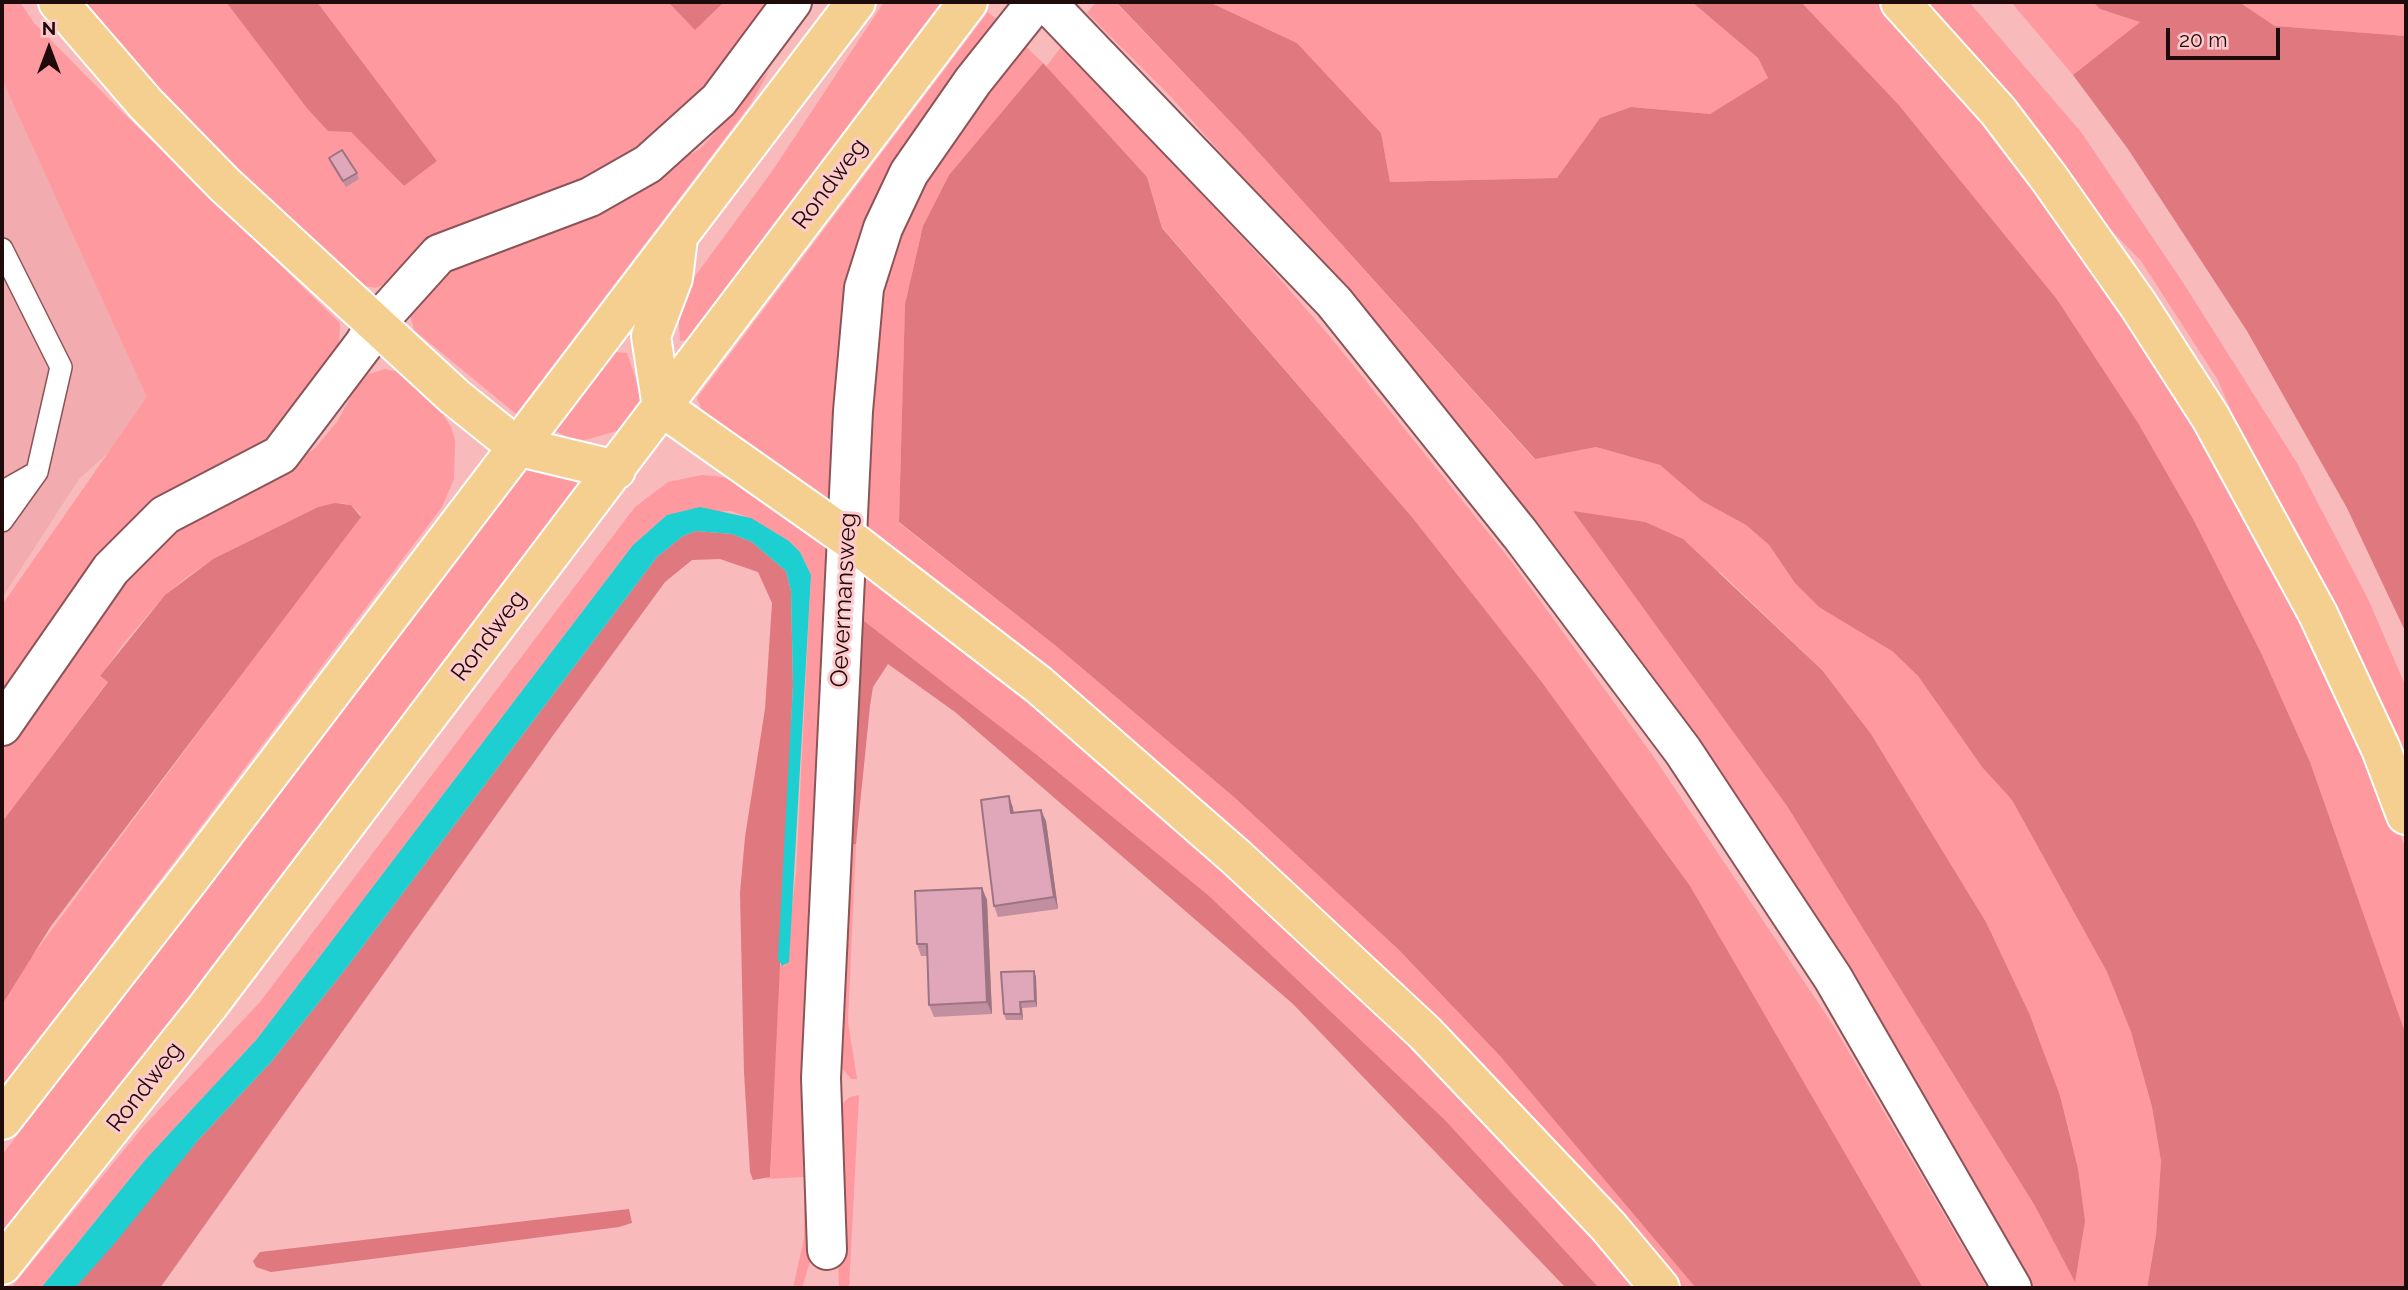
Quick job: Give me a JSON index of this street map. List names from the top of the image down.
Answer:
{
  "streets": {
    "main road": ["Rondweg"],
    "street": ["Oevermansweg"]
  },
  "scale_bar": "20 m",
  "north": "top"
}
